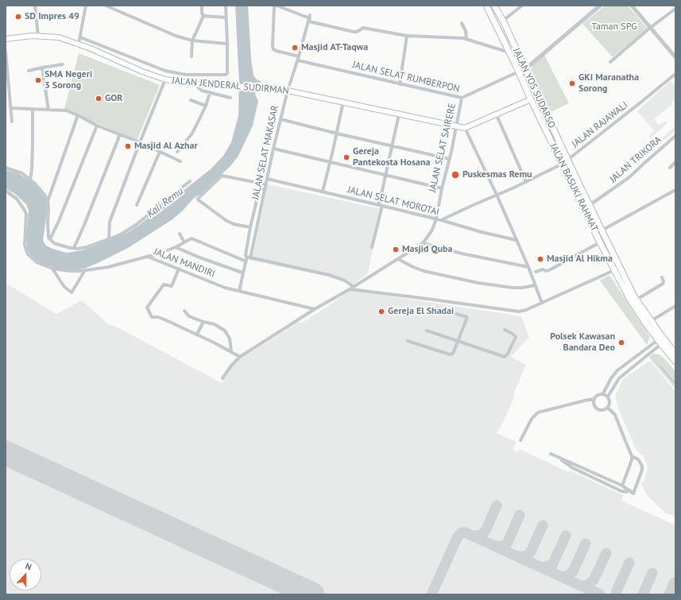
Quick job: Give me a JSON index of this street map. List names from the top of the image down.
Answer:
{
  "streets": {
    "highway": ["JALAN YOS SUDARSO", "JALAN BASUKI RAHMAT"],
    "main road": ["JALAN JENDERAL SUDIRMAN"],
    "street": [
      "JALAN SELAT RUMBERPON",
      "JALAN RAJAWALI",
      "JALAN SELAT SAIRERE",
      "JALAN SELAT MAKASAR",
      "JALAN TRIKORA",
      "JALAN SELAT MOROTAI",
      "JALAN MANDIRI"
    ]
  },
  "crossings": [
    ["JALAN SELAT RUMBERPON", "JALAN YOS SUDARSO"],
    ["JALAN SELAT RUMBERPON", "JALAN SELAT SAIRERE"],
    ["JALAN SELAT RUMBERPON", "JALAN SELAT MAKASAR"],
    ["JALAN SELAT RUMBERPON", "JALAN BASUKI RAHMAT"],
    ["JALAN JENDERAL SUDIRMAN", "JALAN SELAT SAIRERE"],
    ["JALAN JENDERAL SUDIRMAN", "JALAN SELAT MAKASAR"],
    ["JALAN JENDERAL SUDIRMAN", "JALAN BASUKI RAHMAT"],
    ["JALAN YOS SUDARSO", "JALAN RAJAWALI"],
    ["JALAN YOS SUDARSO", "JALAN TRIKORA"],
    ["JALAN YOS SUDARSO", "JALAN BASUKI RAHMAT"],
    ["JALAN RAJAWALI", "JALAN BASUKI RAHMAT"],
    ["JALAN RAJAWALI", "JALAN SELAT MOROTAI"],
    ["JALAN SELAT SAIRERE", "JALAN SELAT MOROTAI"],
    ["JALAN SELAT MAKASAR", "JALAN SELAT MOROTAI"]
  ],
  "water": ["Kali Remu"],
  "parks": ["Taman SPG"],
  "places": [
    "SD Impres 49",
    "Masjid AT-Taqwa",
    "SMA Negeri 3 Sorong",
    "GKI Maranatha Sorong",
    "GOR",
    "Masjid Al Azhar",
    "Gereja Pantekosta Hosana",
    "Puskesmas Remu",
    "Masjid Quba",
    "Masjid Al Hikma",
    "Gereja El Shadai",
    "Polsek Kawasan Bandara Deo"
  ],
  "north": "top"
}
